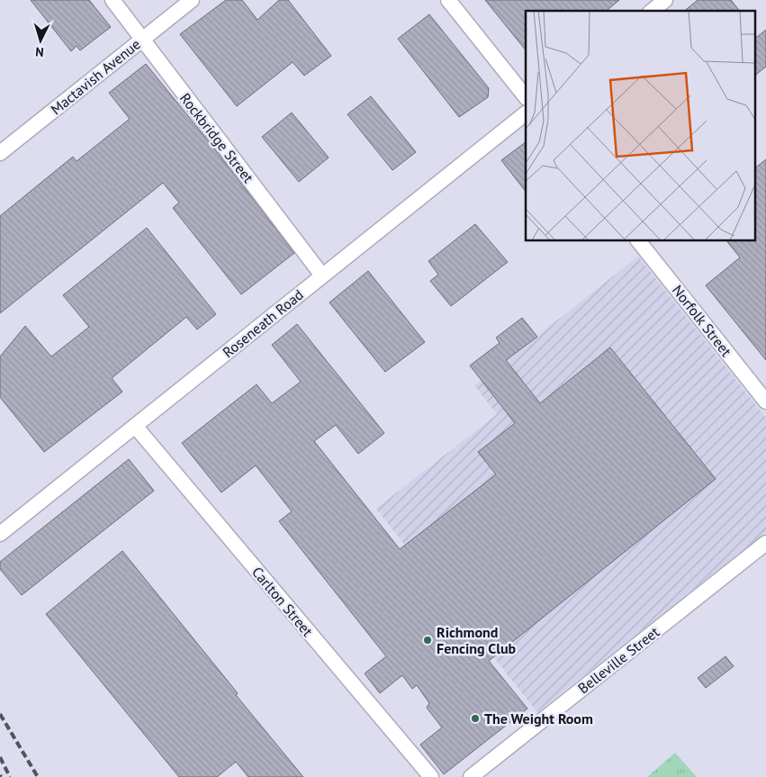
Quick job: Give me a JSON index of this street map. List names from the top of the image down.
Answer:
{
  "streets": {
    "street": [
      "Mactavish Avenue",
      "Rockbridge Street",
      "Norfolk Street",
      "Roseneath Road",
      "Carlton Street",
      "Belleville Street"
    ]
  },
  "crossings": [
    ["Mactavish Avenue", "Rockbridge Street"],
    ["Rockbridge Street", "Roseneath Road"],
    ["Roseneath Road", "Carlton Street"]
  ],
  "places": ["Richmond Fencing Club", "The Weight Room"],
  "north": "bottom"
}
